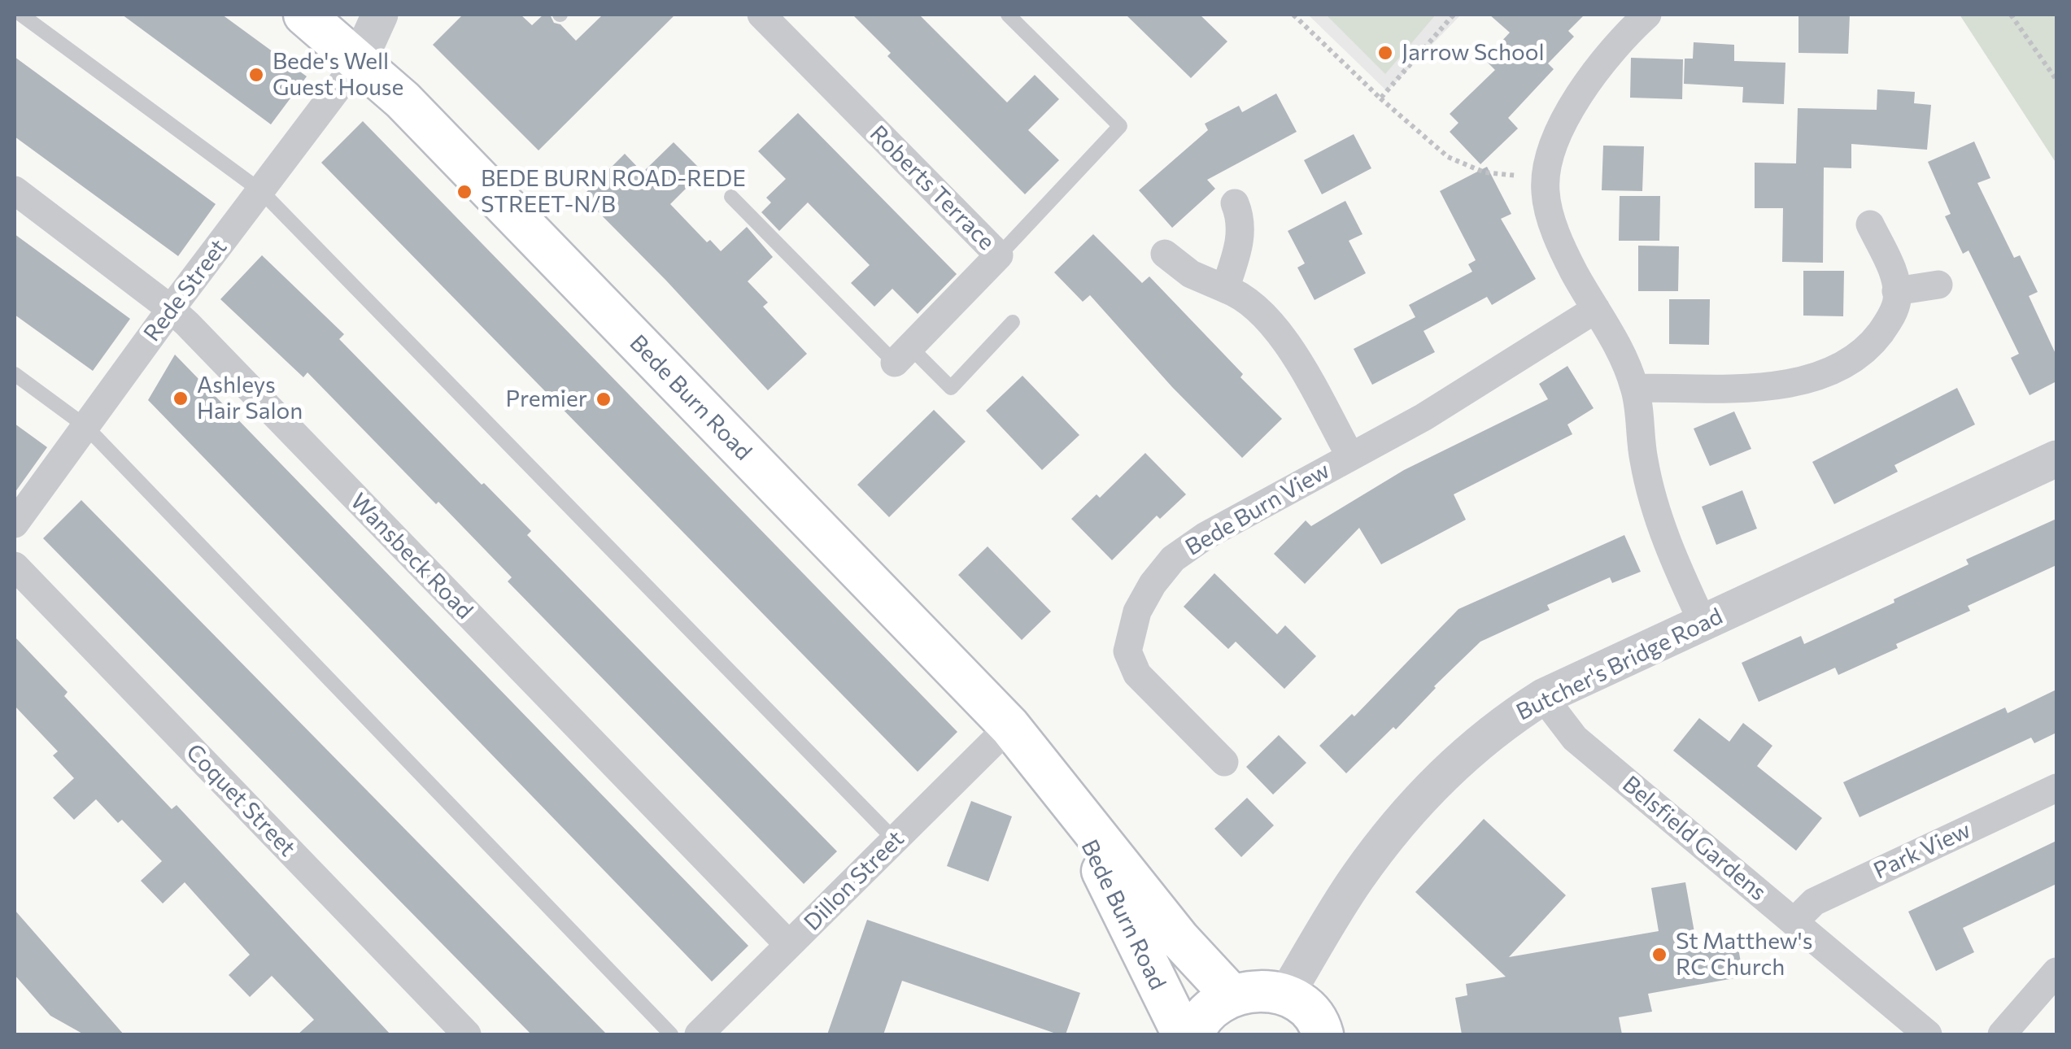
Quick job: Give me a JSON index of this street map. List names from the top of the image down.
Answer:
{
  "streets": {
    "main road": ["Bede Burn Road"],
    "street": [
      "Roberts Terrace",
      "Rede Street",
      "Bede Burn View",
      "Wansbeck Road",
      "Butcher's Bridge Road",
      "Coquet Street",
      "Belsfield Gardens",
      "Park View",
      "Dillon Street"
    ]
  },
  "crossings": [
    ["Rede Street", "Bede Burn Road"],
    ["Rede Street", "Wansbeck Road"],
    ["Bede Burn Road", "Dillon Street"],
    ["Wansbeck Road", "Dillon Street"],
    ["Butcher's Bridge Road", "Belsfield Gardens"],
    ["Belsfield Gardens", "Park View"]
  ],
  "places": [
    "Jarrow School",
    "Bede's Well Guest House",
    "BEDE BURN ROAD-REDE STREET-N/B",
    "Ashleys Hair Salon",
    "Premier",
    "St Matthew's RC Church"
  ]
}
